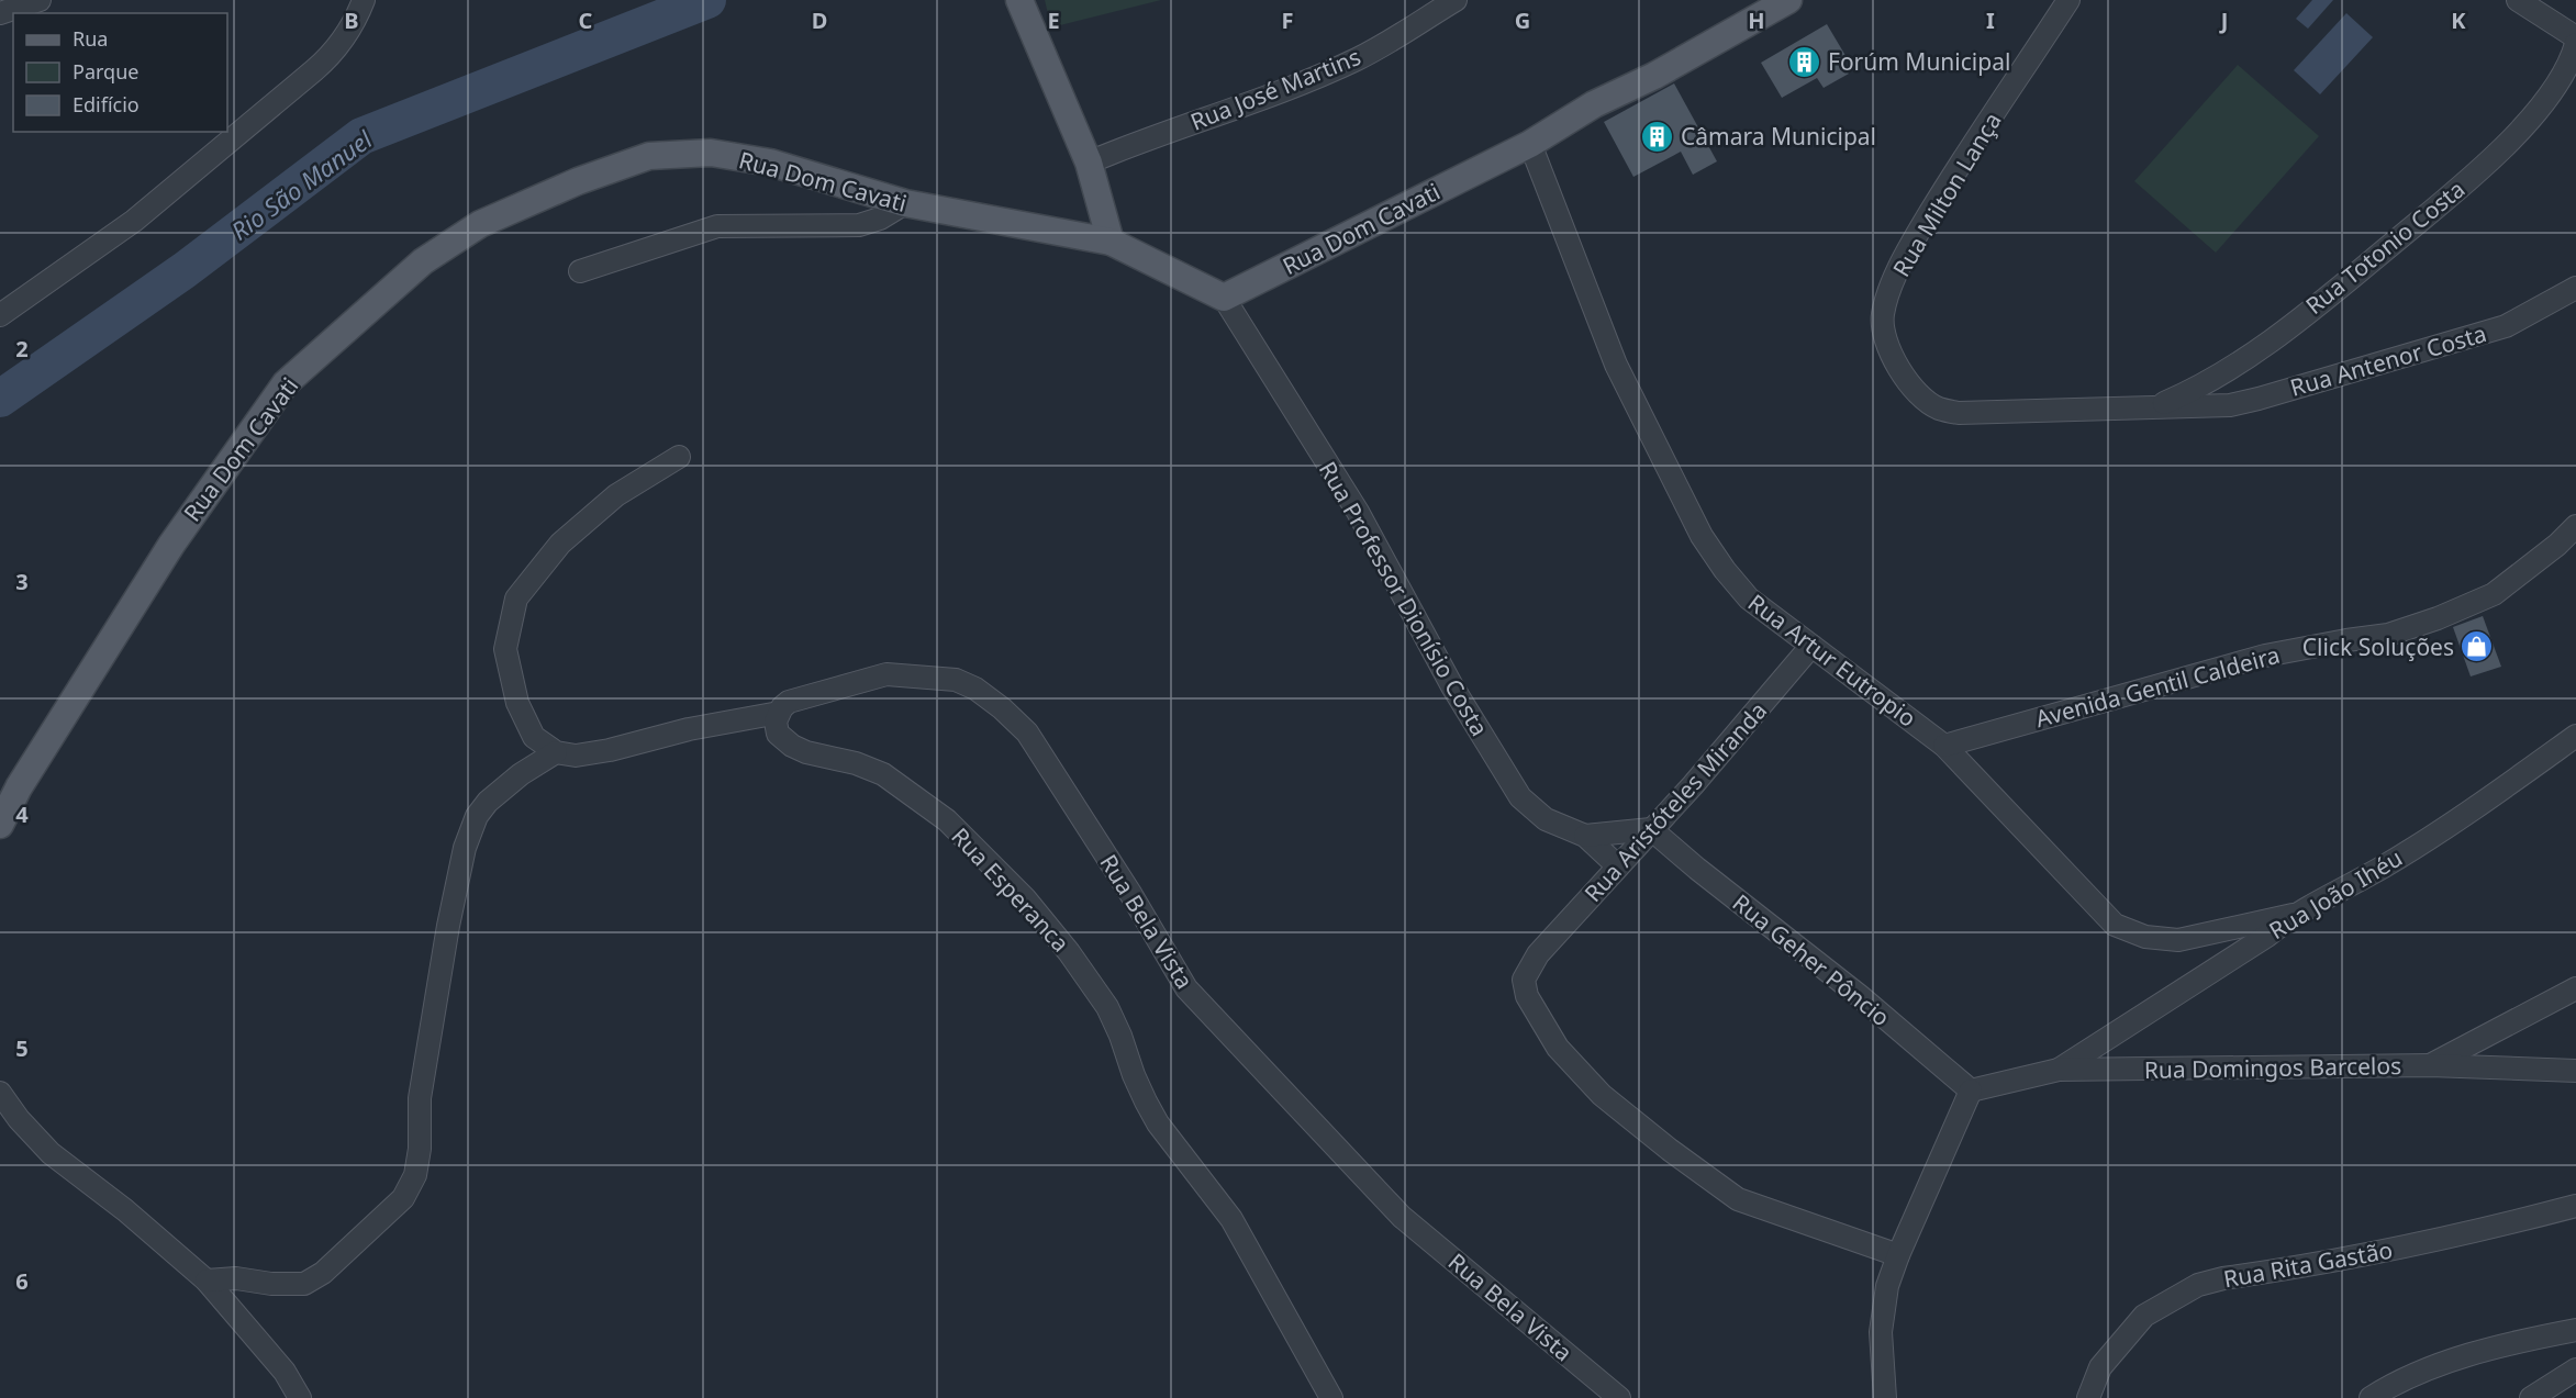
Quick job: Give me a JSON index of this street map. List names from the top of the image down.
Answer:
{
  "streets": {
    "main road": ["Rua Dom Cavati"],
    "street": [
      "Rua José Martins",
      "Rua Milton Lança",
      "Rua Totonio Costa",
      "Rua Antenor Costa",
      "Rua Professor Dionísio Costa",
      "Rua Artur Eutropio",
      "Avenida Gentil Caldeira",
      "Rua Aristóteles Miranda",
      "Rua Esperanca",
      "Rua João Ihéu",
      "Rua Bela Vista",
      "Rua Geher Pôncio",
      "Rua Domingos Barcelos",
      "Rua Rita Gastão"
    ]
  },
  "crossings": [
    ["Rua Dom Cavati", "Rua Professor Dionísio Costa"],
    ["Rua Dom Cavati", "Rua Artur Eutropio"],
    ["Rua Milton Lança", "Rua Totonio Costa"],
    ["Rua Milton Lança", "Rua Antenor Costa"],
    ["Rua Professor Dionísio Costa", "Rua Aristóteles Miranda"],
    ["Rua Artur Eutropio", "Avenida Gentil Caldeira"],
    ["Rua Artur Eutropio", "Rua Aristóteles Miranda"],
    ["Rua Artur Eutropio", "Rua João Ihéu"],
    ["Rua Aristóteles Miranda", "Rua Geher Pôncio"],
    ["Rua Esperanca", "Rua Bela Vista"],
    ["Rua João Ihéu", "Rua Domingos Barcelos"],
    ["Rua Geher Pôncio", "Rua Domingos Barcelos"]
  ],
  "water": ["Rio São Manuel"],
  "places": {
    "building": ["Forúm Municipal", "Câmara Municipal"],
    "shop": ["Click Soluções"]
  },
  "legend": ["Rua", "Parque", "Edifício"],
  "grid": {
    "columns": [
      "B",
      "C",
      "D",
      "E",
      "F",
      "G",
      "H",
      "I",
      "J",
      "K"
    ],
    "rows": [
      "2",
      "3",
      "4",
      "5",
      "6"
    ]
  }
}
